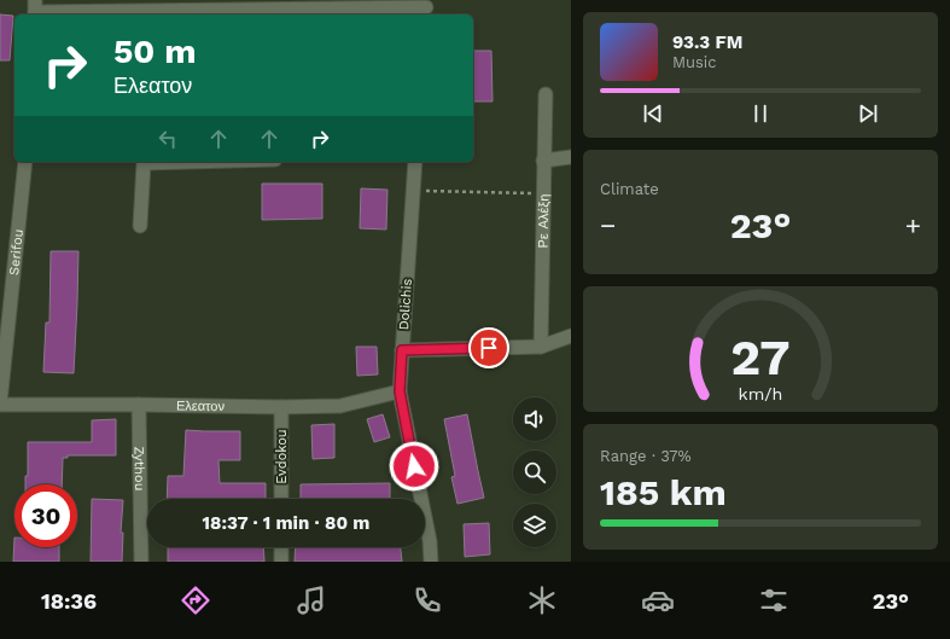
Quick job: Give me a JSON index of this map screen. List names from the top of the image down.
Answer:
{
  "streets": {
    "street": [
      "Ρε Αλέξη",
      "Serifou",
      "Dolichis",
      "Ελεατον",
      "Evdokou",
      "Zythou"
    ]
  },
  "crossings": [
    ["Serifou", "Ελεατον"],
    ["Dolichis", "Ελεατον"],
    ["Ελεατον", "Evdokou"],
    ["Ελεατον", "Zythou"]
  ],
  "page": {
    "turn": ["50 m", "Ελεατον"],
    "song": ["93.3 FM", "Music"],
    "tile": [
      "Climate",
      ["Range · 37%", "185 km"]
    ],
    "heat": ["−", "23°", "+"],
    "limit": "30",
    "trip": "18:37 · 1 min · 80 m",
    "tabs": ["18:36", "23°"],
    "gauge": ["27", "km/h"]
  }
}
